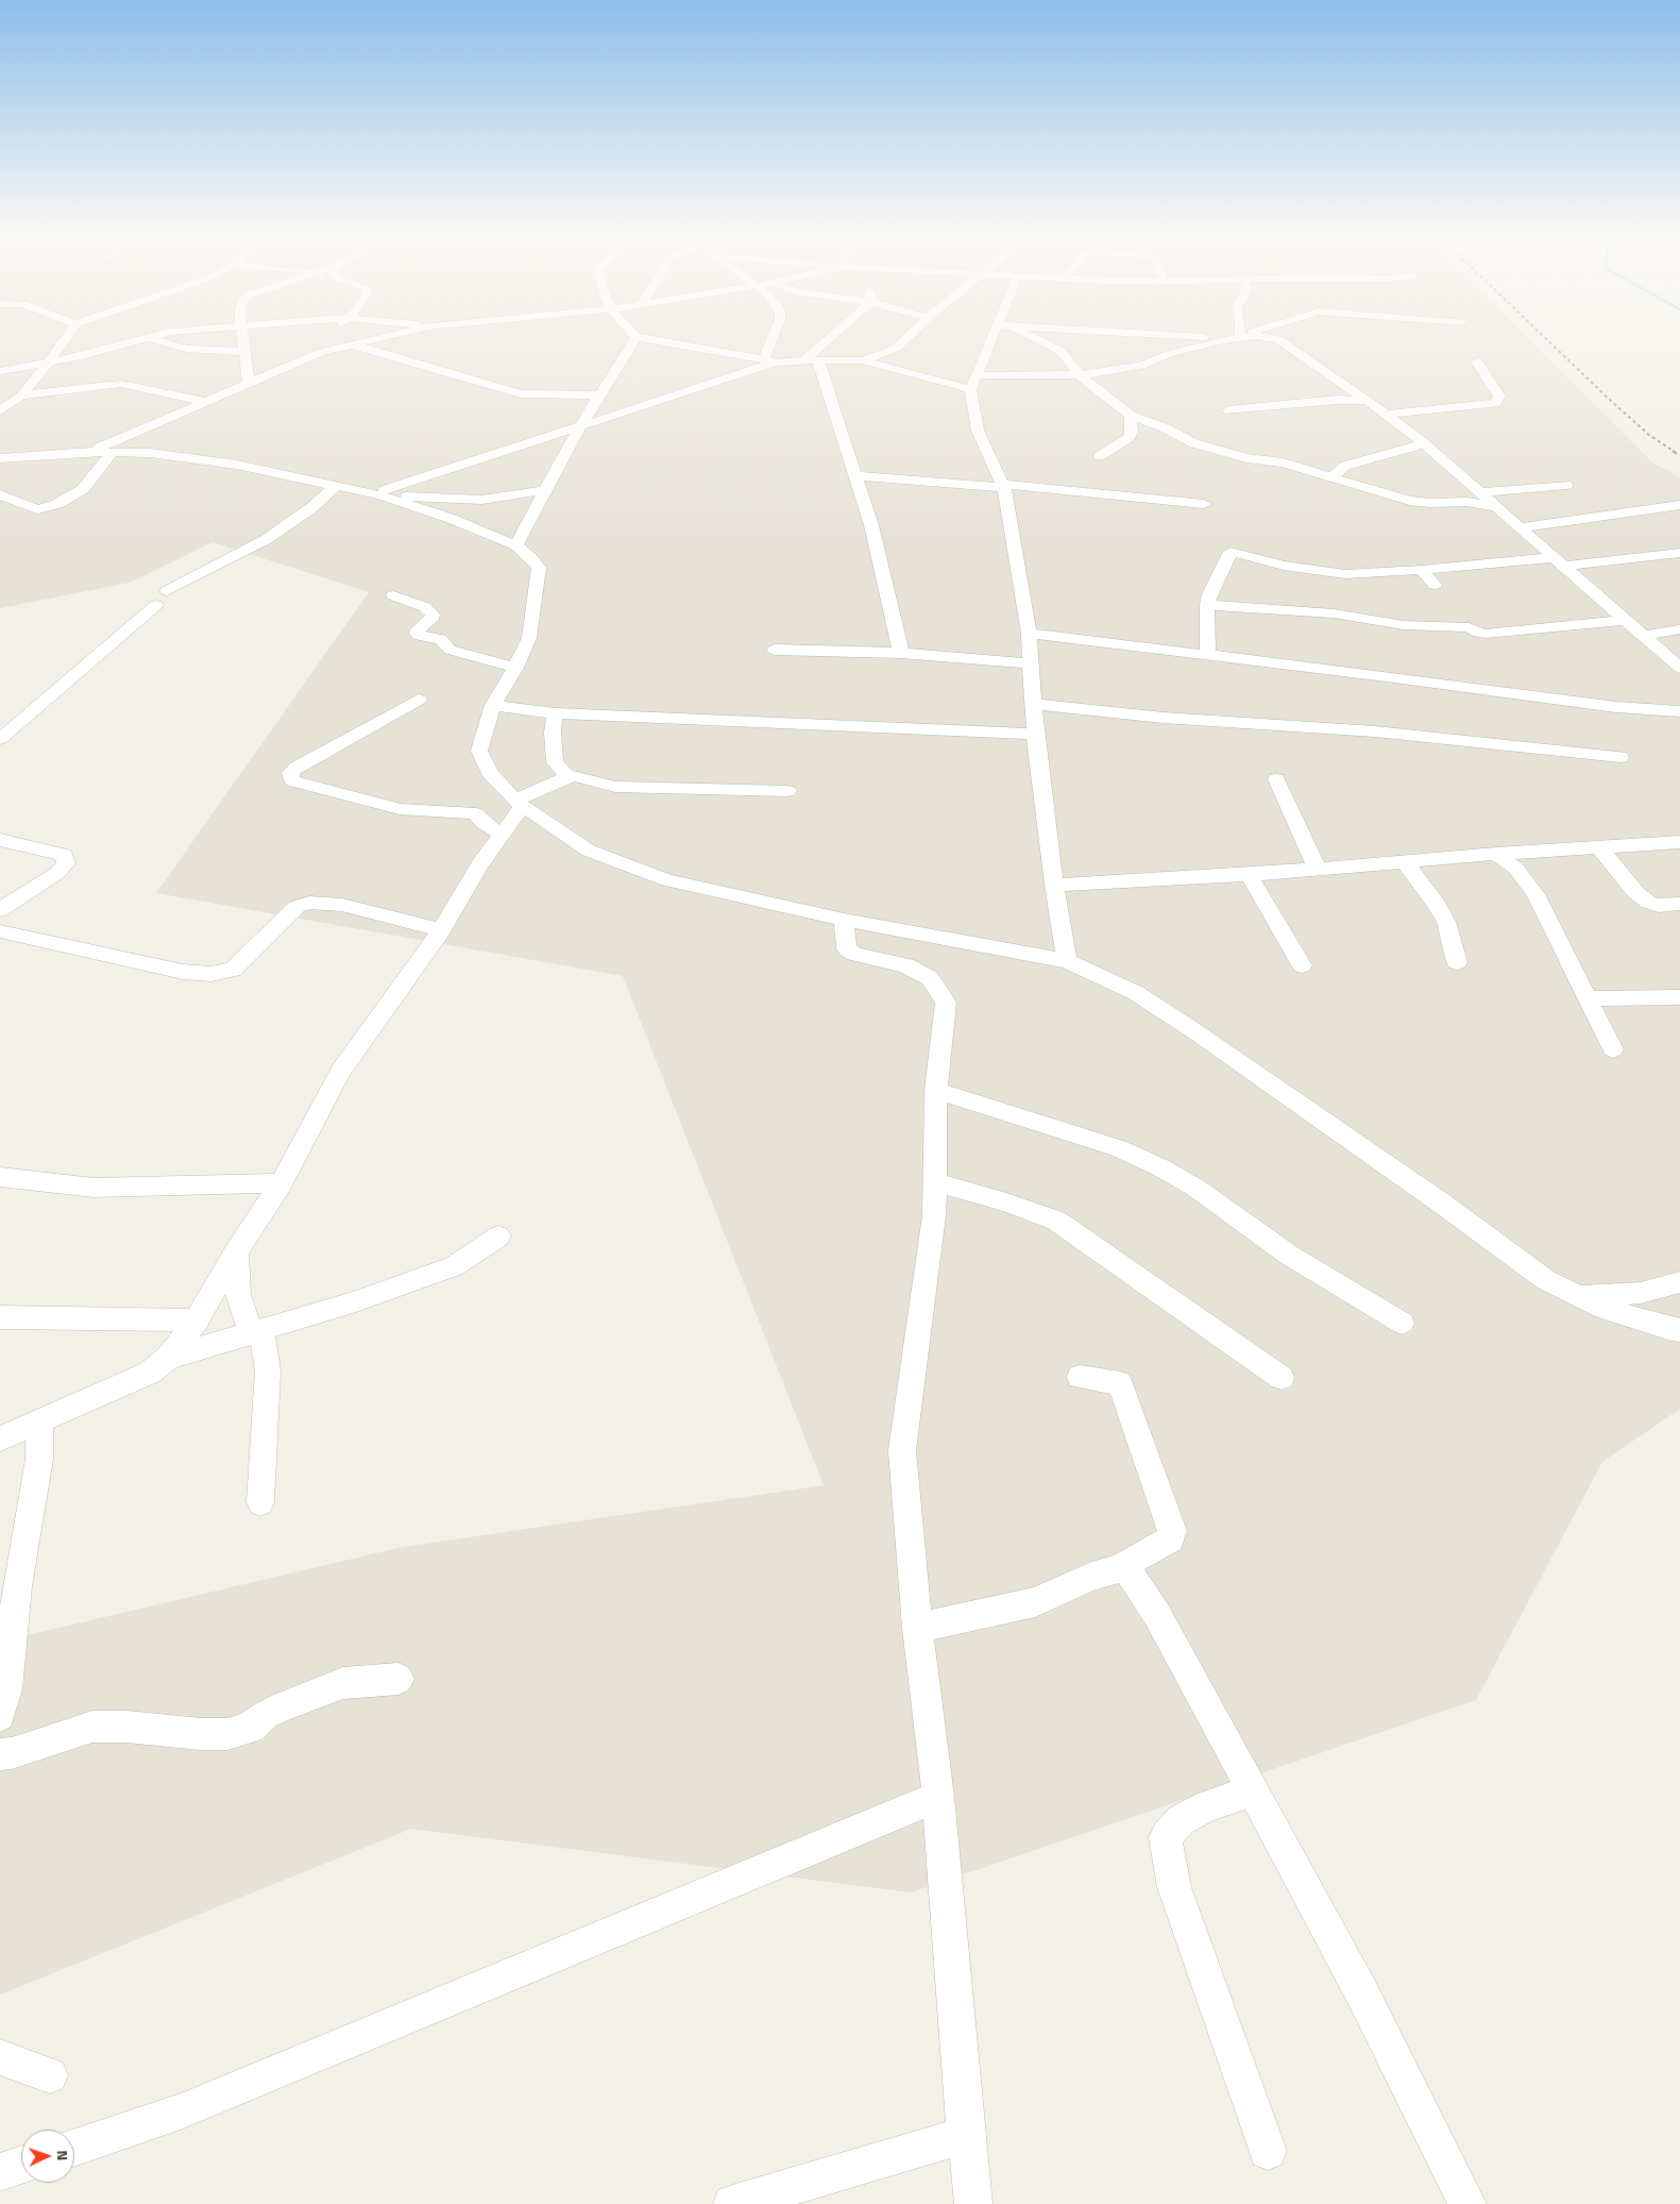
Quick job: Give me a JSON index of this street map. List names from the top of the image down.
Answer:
{
  "north": "right"
}
